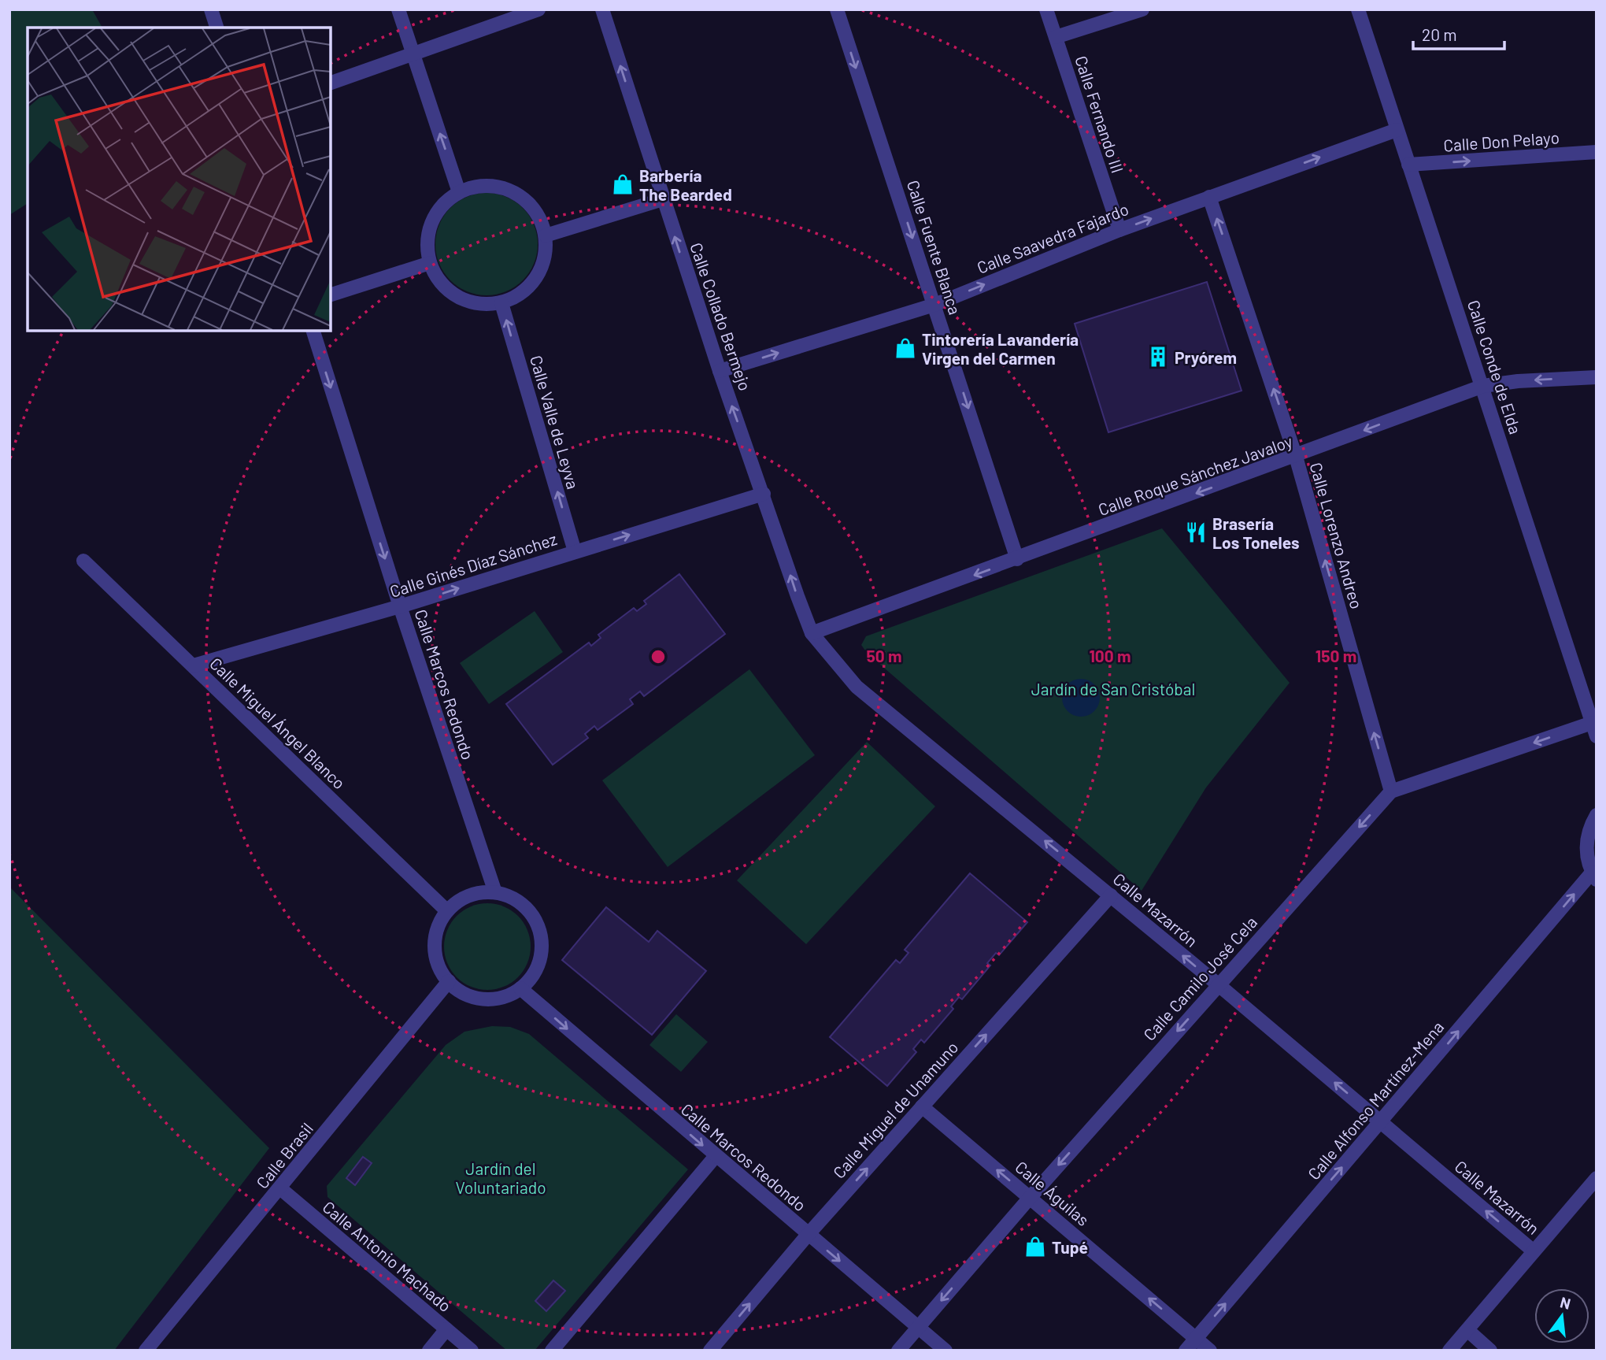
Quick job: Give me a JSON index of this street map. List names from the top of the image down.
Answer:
{
  "streets": {
    "street": [
      "Calle Fernando III",
      "Calle Don Pelayo",
      "Calle Saavedra Fajardo",
      "Calle Fuente Blanca",
      "Calle Collado Bermejo",
      "Calle Conde de Elda",
      "Calle Valle de Leyva",
      "Calle Roque Sánchez Javaloy",
      "Calle Lorenzo Andreo",
      "Calle Ginés Díaz Sánchez",
      "Calle Marcos Redondo",
      "Calle Miguel Ángel Blanco",
      "Calle Mazarrón",
      "Calle Camilo José Cela",
      "Calle Alfonso Martínez-Mena",
      "Calle Miguel de Unamuno",
      "Calle Brasil",
      "Calle Águilas",
      "Calle Antonio Machado"
    ]
  },
  "crossings": [
    ["Calle Fernando III", "Calle Saavedra Fajardo"],
    ["Calle Don Pelayo", "Calle Conde de Elda"],
    ["Calle Saavedra Fajardo", "Calle Fuente Blanca"],
    ["Calle Saavedra Fajardo", "Calle Collado Bermejo"],
    ["Calle Saavedra Fajardo", "Calle Conde de Elda"],
    ["Calle Saavedra Fajardo", "Calle Lorenzo Andreo"],
    ["Calle Fuente Blanca", "Calle Roque Sánchez Javaloy"],
    ["Calle Collado Bermejo", "Calle Roque Sánchez Javaloy"],
    ["Calle Collado Bermejo", "Calle Ginés Díaz Sánchez"],
    ["Calle Collado Bermejo", "Calle Mazarrón"],
    ["Calle Conde de Elda", "Calle Roque Sánchez Javaloy"],
    ["Calle Conde de Elda", "Calle Camilo José Cela"],
    ["Calle Valle de Leyva", "Calle Ginés Díaz Sánchez"],
    ["Calle Roque Sánchez Javaloy", "Calle Lorenzo Andreo"],
    ["Calle Roque Sánchez Javaloy", "Calle Mazarrón"],
    ["Calle Lorenzo Andreo", "Calle Camilo José Cela"],
    ["Calle Ginés Díaz Sánchez", "Calle Marcos Redondo"],
    ["Calle Ginés Díaz Sánchez", "Calle Miguel Ángel Blanco"],
    ["Calle Marcos Redondo", "Calle Miguel Ángel Blanco"],
    ["Calle Marcos Redondo", "Calle Camilo José Cela"],
    ["Calle Marcos Redondo", "Calle Miguel de Unamuno"],
    ["Calle Marcos Redondo", "Calle Brasil"],
    ["Calle Miguel Ángel Blanco", "Calle Brasil"],
    ["Calle Mazarrón", "Calle Camilo José Cela"],
    ["Calle Mazarrón", "Calle Alfonso Martínez-Mena"],
    ["Calle Mazarrón", "Calle Miguel de Unamuno"],
    ["Calle Camilo José Cela", "Calle Águilas"],
    ["Calle Alfonso Martínez-Mena", "Calle Águilas"],
    ["Calle Miguel de Unamuno", "Calle Águilas"],
    ["Calle Brasil", "Calle Antonio Machado"]
  ],
  "one_way": [
    "Calle Don Pelayo",
    "Calle Saavedra Fajardo",
    "Calle Fuente Blanca",
    "Calle Collado Bermejo",
    "Calle Valle de Leyva",
    "Calle Roque Sánchez Javaloy",
    "Calle Lorenzo Andreo",
    "Calle Ginés Díaz Sánchez",
    "Calle Marcos Redondo",
    "Calle Mazarrón",
    "Calle Camilo José Cela",
    "Calle Alfonso Martínez-Mena",
    "Calle Miguel de Unamuno",
    "Calle Águilas"
  ],
  "parks": ["Jardín de San Cristóbal", "Jardín del Voluntariado"],
  "places": {
    "shop": ["Barbería The Bearded", "Tintorería Lavandería Virgen del Carmen", "Tupé"],
    "building": ["Pryórem"],
    "restaurant": ["Brasería Los Toneles"]
  },
  "scale_bar": "20 m",
  "north": "top",
  "rings": ["50 m", "100 m", "150 m"]
}
